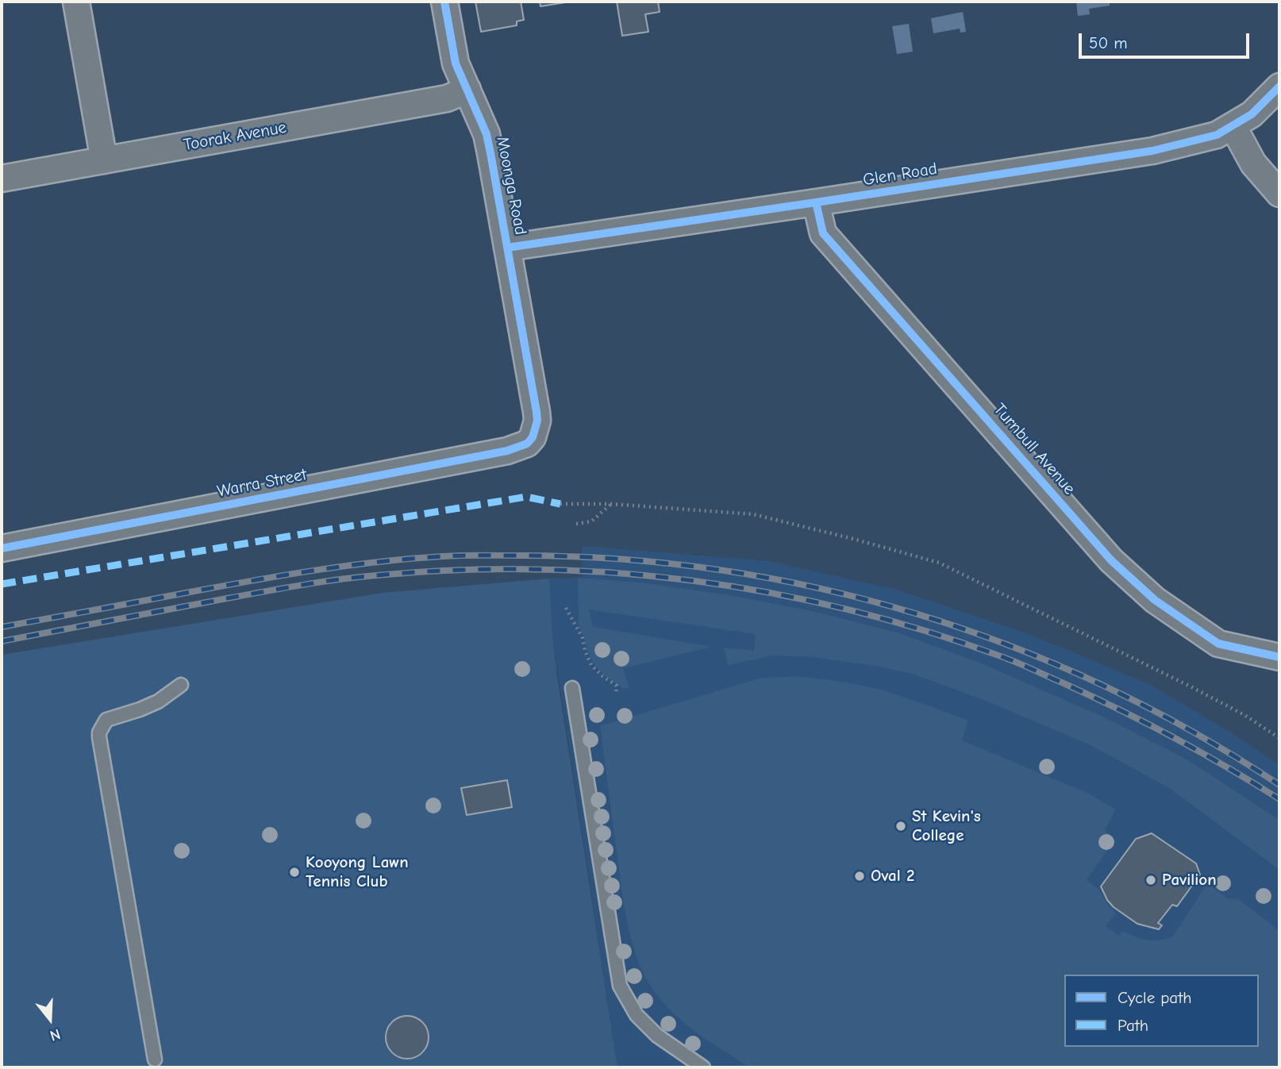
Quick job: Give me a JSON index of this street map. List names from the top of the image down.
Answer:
{
  "streets": {
    "street": [
      "Toorak Avenue",
      "Glen Road",
      "Moonga Road",
      "Turnbull Avenue",
      "Warra Street"
    ]
  },
  "crossings": [
    ["Toorak Avenue", "Moonga Road"],
    ["Glen Road", "Moonga Road"],
    ["Glen Road", "Turnbull Avenue"],
    ["Moonga Road", "Warra Street"]
  ],
  "places": [
    "St Kevin's College",
    "Kooyong Lawn Tennis Club",
    "Oval 2",
    "Pavilion"
  ],
  "legend": ["Cycle path", "Path"],
  "scale_bar": "50 m",
  "north": "bottom"
}
